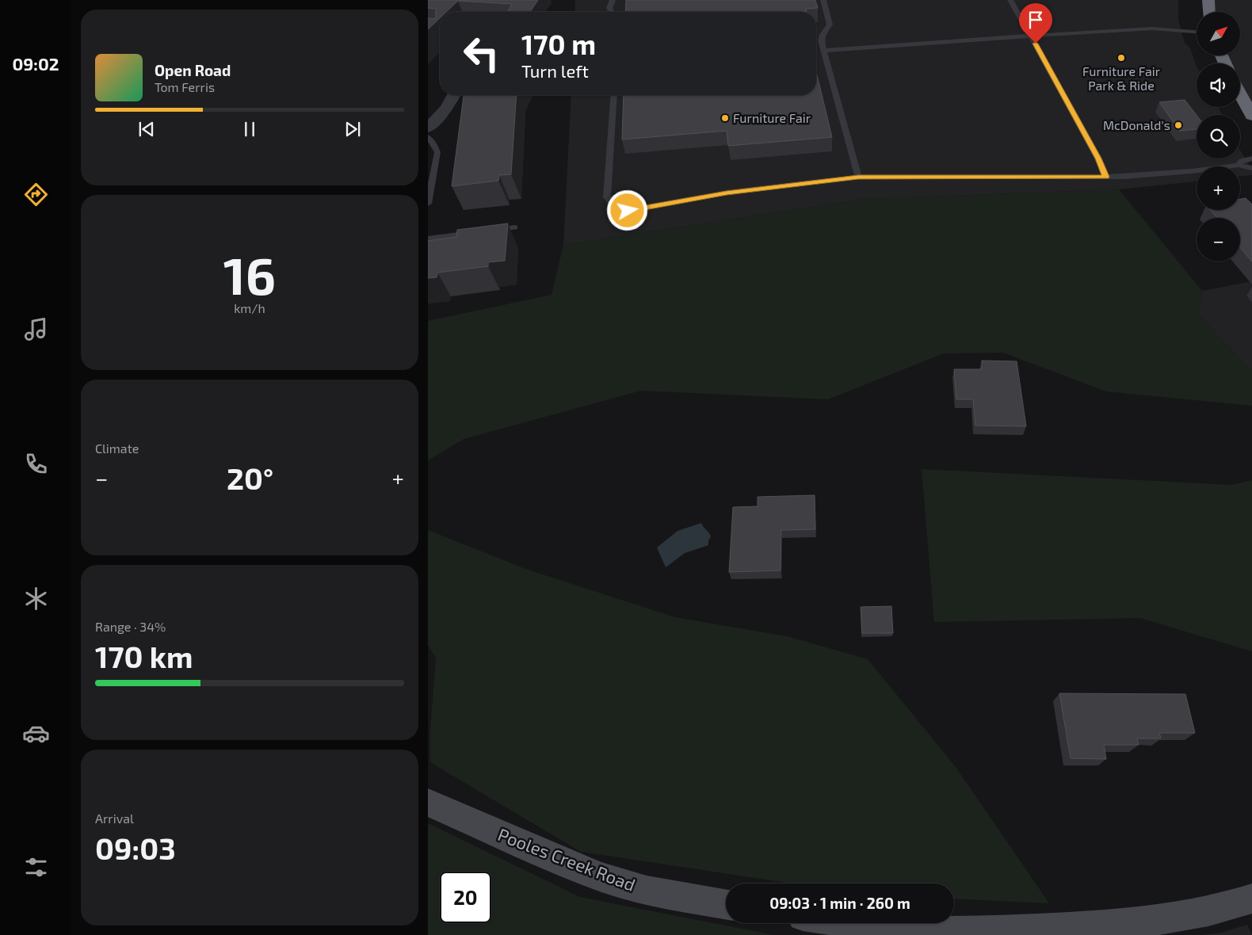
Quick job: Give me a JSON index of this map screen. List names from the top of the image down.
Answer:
{
  "streets": {
    "main road": ["Pooles Creek Road"]
  },
  "places": ["Furniture Fair Park & Ride", "Furniture Fair", "McDonald's"],
  "north": "top right",
  "page": {
    "tabs": "09:02",
    "map_buttons": ["+", "−"],
    "turn": ["170 m", "Turn left"],
    "song": ["Open Road", "Tom Ferris"],
    "tile": [
      ["16", "km/h"],
      "Climate",
      ["Range · 34%", "170 km"],
      ["Arrival", "09:03"]
    ],
    "heat": ["−", "20°", "+"],
    "limit": "20",
    "trip": "09:03 · 1 min · 260 m"
  }
}
